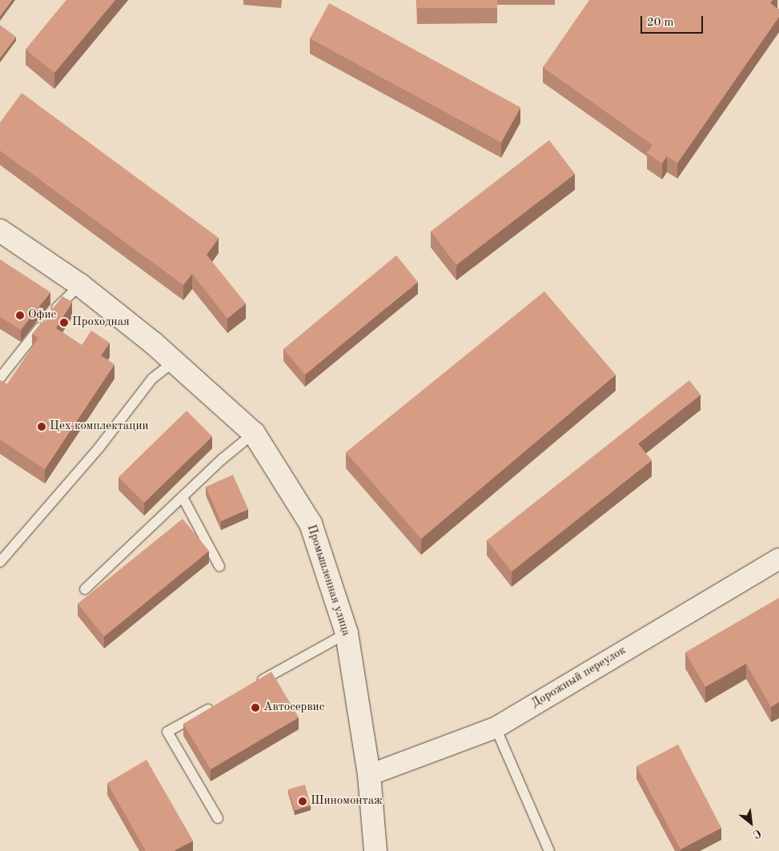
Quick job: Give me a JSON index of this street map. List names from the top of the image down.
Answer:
{
  "streets": {
    "main road": ["Промышленная улица"],
    "street": ["Дорожный переулок"]
  },
  "crossings": [
    ["Промышленная улица", "Дорожный переулок"]
  ],
  "places": [
    "Офис",
    "Проходная",
    "Цех комплектации",
    "Автосервис",
    "Шиномонтаж"
  ],
  "scale_bar": "20 m",
  "north": "bottom right"
}
